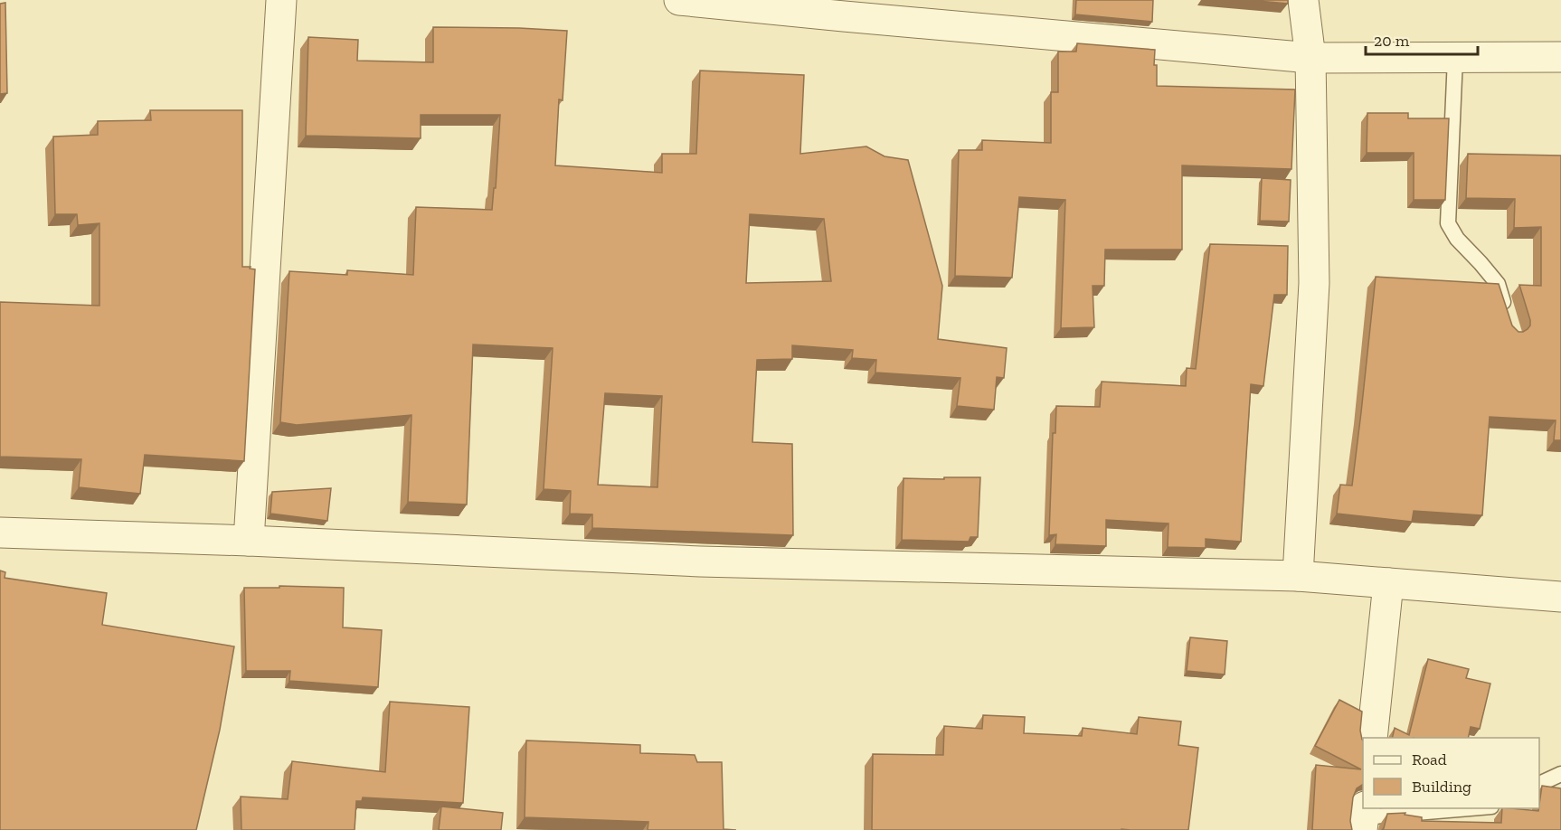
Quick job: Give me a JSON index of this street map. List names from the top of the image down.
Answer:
{
  "legend": ["Road", "Building"],
  "scale_bar": "20 m"
}
